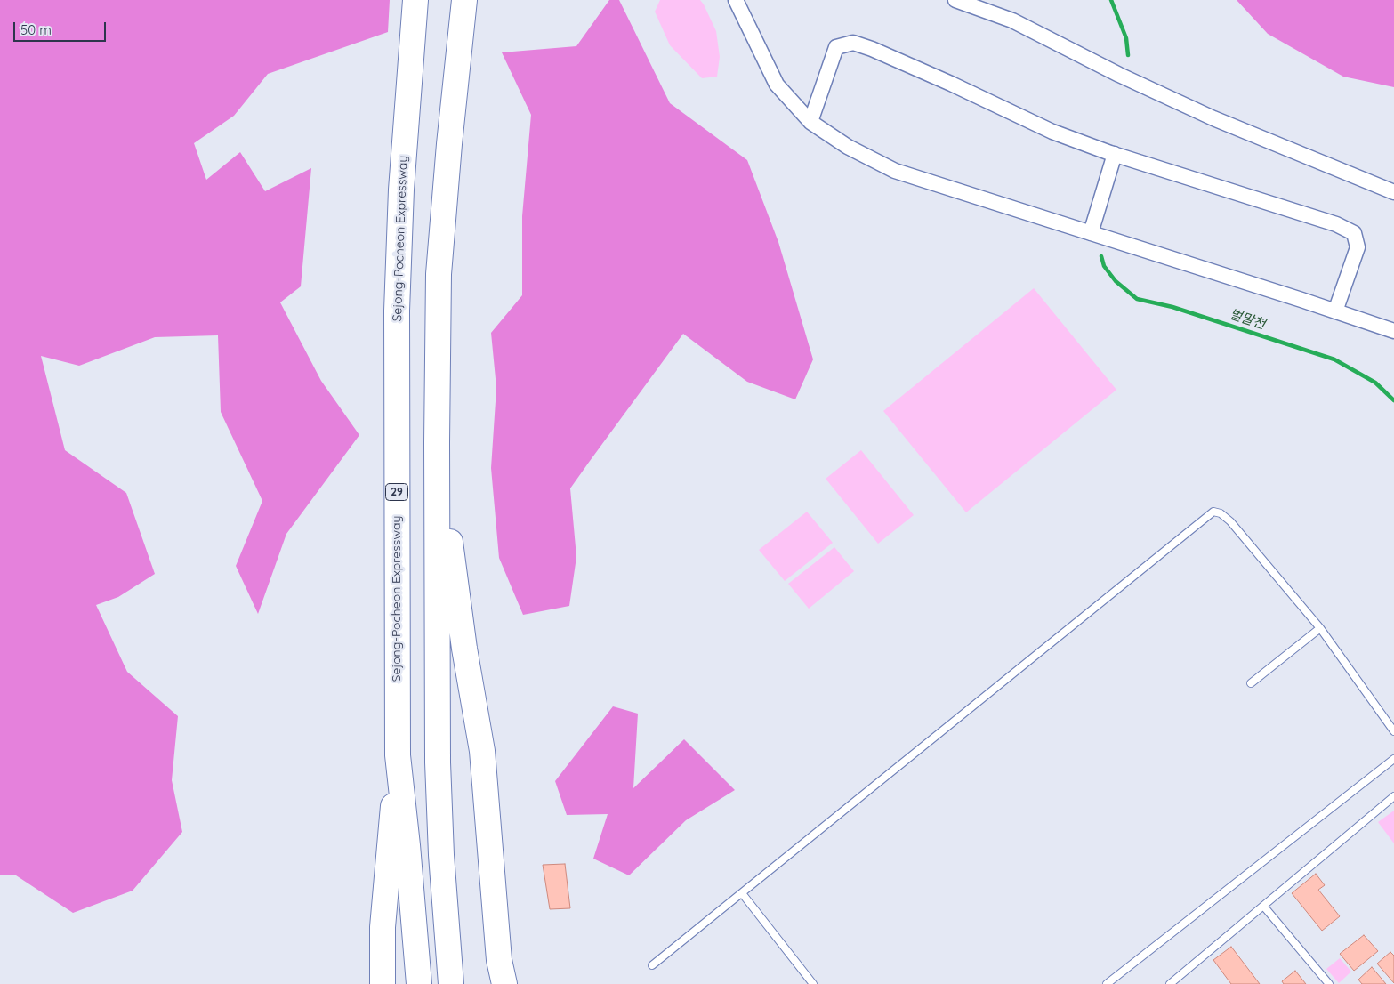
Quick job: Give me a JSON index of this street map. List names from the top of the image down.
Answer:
{
  "streets": {
    "highway": ["Sejong-Pocheon Expressway", "29"]
  },
  "water": ["벌말천"],
  "scale_bar": "50 m"
}
